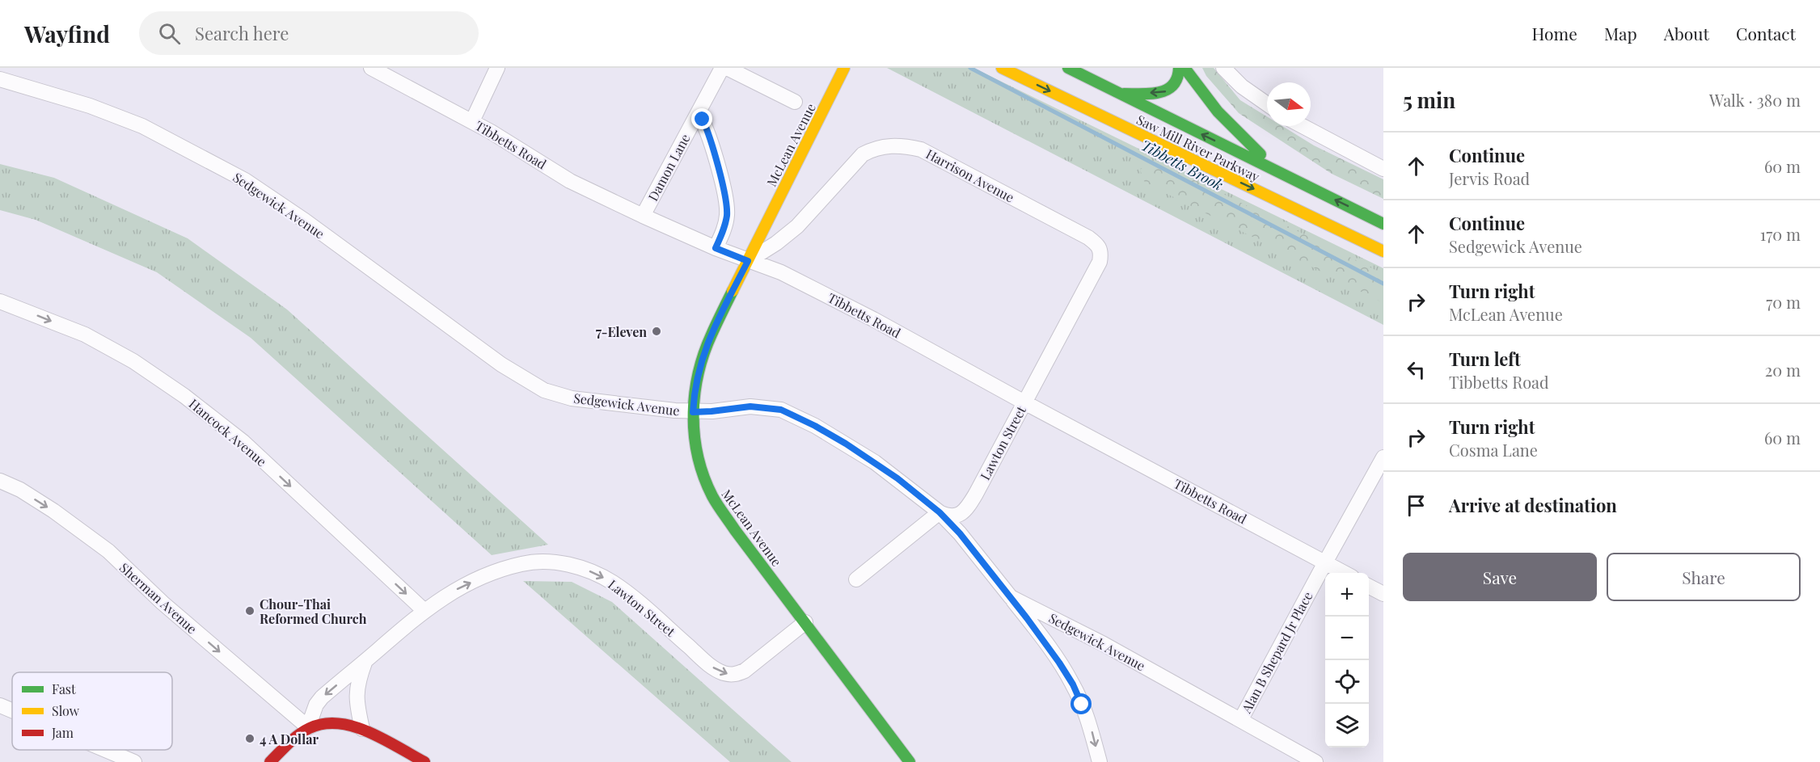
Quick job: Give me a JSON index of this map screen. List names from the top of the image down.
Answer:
{
  "streets": {
    "main road": ["McLean Avenue", "Saw Mill River Parkway"],
    "street": [
      "Tibbetts Road",
      "Damon Lane",
      "Harrison Avenue",
      "Sedgewick Avenue",
      "Hancock Avenue",
      "Lawton Street",
      "Sherman Avenue",
      "Alan B Shepard Jr Place"
    ]
  },
  "crossings": [
    ["Tibbetts Road", "McLean Avenue"],
    ["Tibbetts Road", "Damon Lane"],
    ["Tibbetts Road", "Harrison Avenue"],
    ["Tibbetts Road", "Lawton Street"],
    ["Tibbetts Road", "Alan B Shepard Jr Place"],
    ["McLean Avenue", "Harrison Avenue"],
    ["McLean Avenue", "Sedgewick Avenue"],
    ["McLean Avenue", "Lawton Street"],
    ["Harrison Avenue", "Lawton Street"],
    ["Sedgewick Avenue", "Lawton Street"],
    ["Sedgewick Avenue", "Alan B Shepard Jr Place"],
    ["Hancock Avenue", "Lawton Street"],
    ["Lawton Street", "Sherman Avenue"]
  ],
  "one_way": ["Hancock Avenue", "Sherman Avenue"],
  "water": ["Tibbetts Brook"],
  "places": ["7-Eleven", "Chour-Thai Reformed Church", "4 A Dollar"],
  "legend": ["Fast", "Slow", "Jam"],
  "north": "right",
  "page": {
    "header": "Wayfind",
    "search": "Search here",
    "nav": [
      "Home",
      "Map",
      "About",
      "Contact"
    ],
    "heading": ["5 min", "Walk · 380 m"],
    "list": [
      ["Continue", "Jervis Road", "60 m"],
      ["Continue", "Sedgewick Avenue", "170 m"],
      ["Turn right", "McLean Avenue", "70 m"],
      ["Turn left", "Tibbetts Road", "20 m"],
      ["Turn right", "Cosma Lane", "60 m"],
      "Arrive at destination"
    ],
    "buttons": ["Save", "Share"],
    "map_buttons": ["+", "−"]
  }
}
